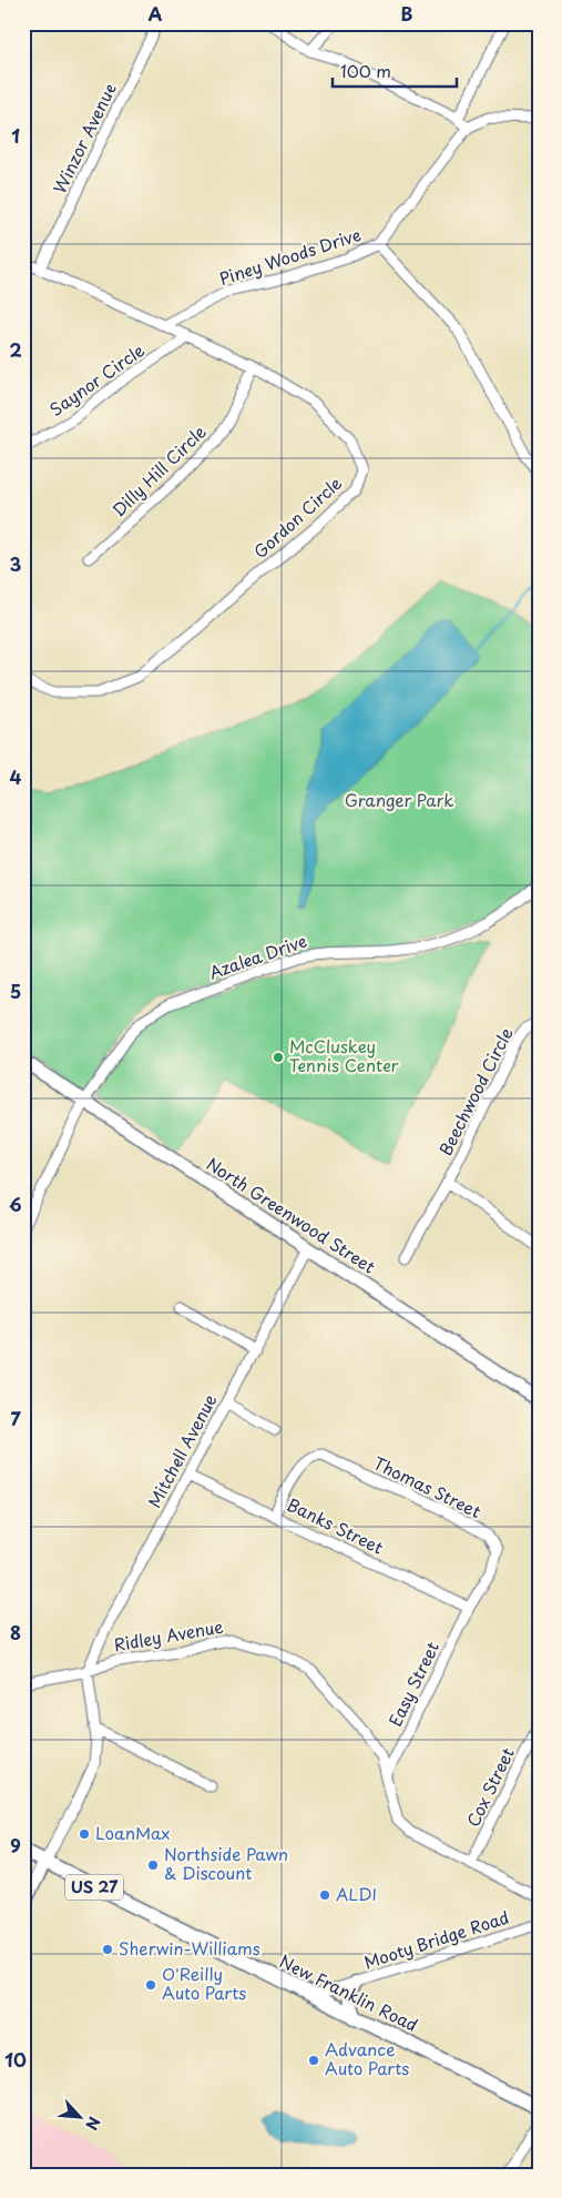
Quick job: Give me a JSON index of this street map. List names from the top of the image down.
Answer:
{
  "streets": {
    "highway": ["US 27", "New Franklin Road"],
    "main road": ["North Greenwood Street"],
    "street": [
      "Winzor Avenue",
      "Piney Woods Drive",
      "Saynor Circle",
      "Dilly Hill Circle",
      "Gordon Circle",
      "Azalea Drive",
      "Beechwood Circle",
      "Mitchell Avenue",
      "Thomas Street",
      "Banks Street",
      "Ridley Avenue",
      "Easy Street",
      "Cox Street",
      "Mooty Bridge Road"
    ]
  },
  "crossings": [
    ["Winzor Avenue", "Gordon Circle"],
    ["Piney Woods Drive", "Gordon Circle"],
    ["Saynor Circle", "Gordon Circle"],
    ["Dilly Hill Circle", "Gordon Circle"],
    ["Azalea Drive", "North Greenwood Street"],
    ["North Greenwood Street", "Mitchell Avenue"],
    ["Mitchell Avenue", "Banks Street"],
    ["Mitchell Avenue", "Ridley Avenue"],
    ["Thomas Street", "Banks Street"],
    ["Thomas Street", "Easy Street"],
    ["Banks Street", "Easy Street"],
    ["Ridley Avenue", "Easy Street"],
    ["Ridley Avenue", "Cox Street"],
    ["Mooty Bridge Road", "New Franklin Road"]
  ],
  "parks": ["Granger Park"],
  "places": [
    "McCluskey Tennis Center",
    "LoanMax",
    "Northside Pawn & Discount",
    "ALDI",
    "Sherwin-Williams",
    "O'Reilly Auto Parts",
    "Advance Auto Parts"
  ],
  "scale_bar": "100 m",
  "north": "bottom right",
  "grid": {
    "columns": ["A", "B"],
    "rows": [
      "1",
      "2",
      "3",
      "4",
      "5",
      "6",
      "7",
      "8",
      "9",
      "10"
    ]
  }
}
